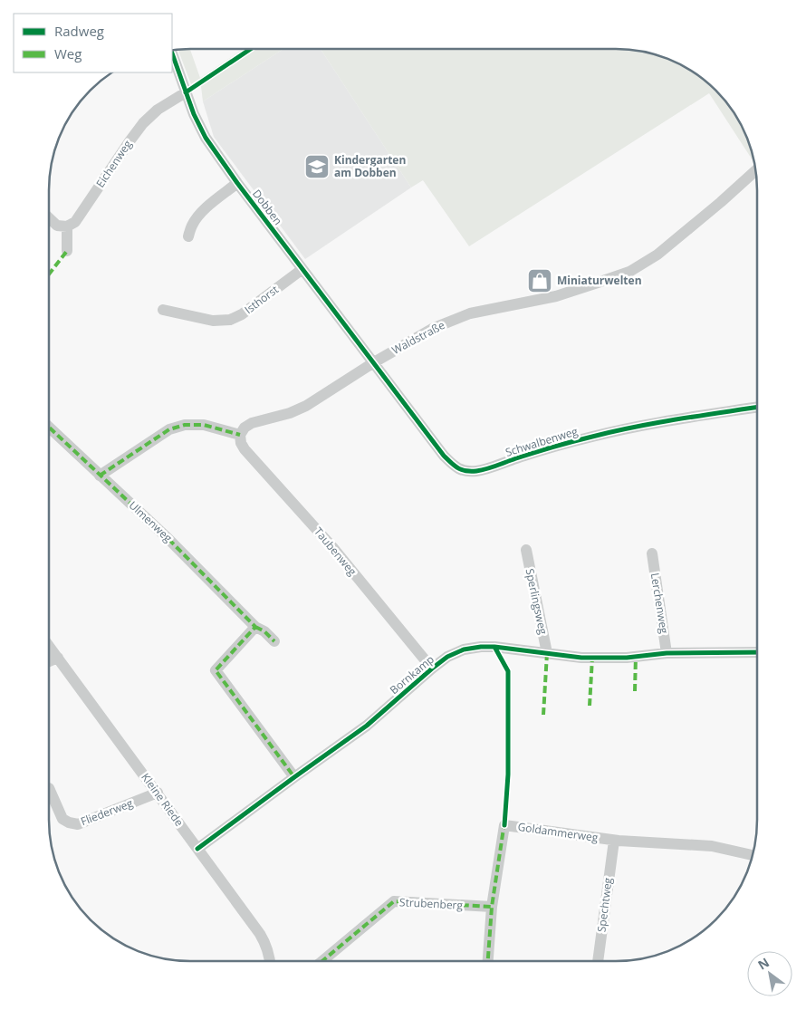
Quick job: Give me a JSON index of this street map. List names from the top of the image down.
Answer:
{
  "streets": {
    "street": [
      "Eichenweg",
      "Dobben",
      "Isthorst",
      "Waldstraße",
      "Schwalbenweg",
      "Ulmenweg",
      "Taubenweg",
      "Sperlingsweg",
      "Lerchenweg",
      "Bornkamp",
      "Kleine Riede",
      "Fliederweg",
      "Goldammerweg",
      "Strubenberg",
      "Spechtweg"
    ]
  },
  "crossings": [
    ["Eichenweg", "Dobben"],
    ["Dobben", "Isthorst"],
    ["Dobben", "Waldstraße"],
    ["Dobben", "Schwalbenweg"],
    ["Waldstraße", "Schwalbenweg"],
    ["Waldstraße", "Taubenweg"],
    ["Taubenweg", "Bornkamp"],
    ["Sperlingsweg", "Bornkamp"],
    ["Lerchenweg", "Bornkamp"],
    ["Bornkamp", "Kleine Riede"],
    ["Kleine Riede", "Fliederweg"],
    ["Goldammerweg", "Strubenberg"],
    ["Goldammerweg", "Spechtweg"]
  ],
  "places": {
    "school or university": ["Kindergarten am Dobben"],
    "shop": ["Miniaturwelten"]
  },
  "legend": ["Radweg", "Weg"],
  "north": "top left"
}
